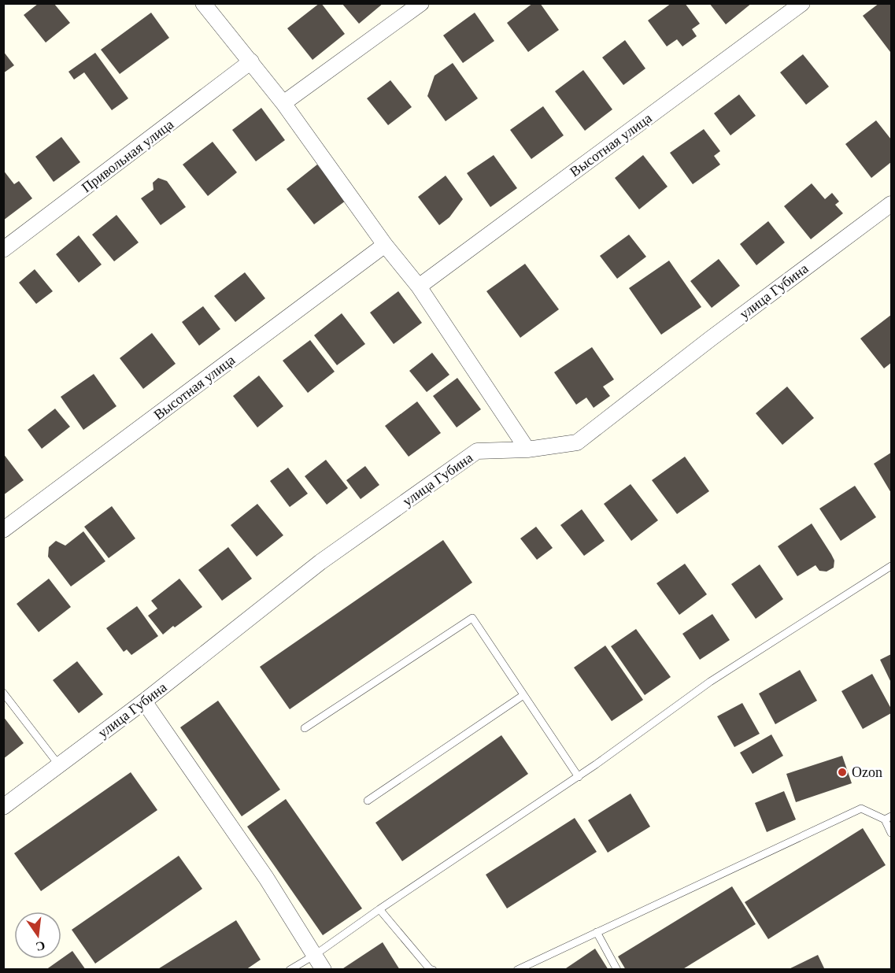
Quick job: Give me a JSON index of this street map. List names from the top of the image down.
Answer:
{
  "streets": {
    "street": ["Высотная улица", "Привольная улица", "улица Губина"]
  },
  "places": ["Ozon"],
  "north": "bottom"
}
